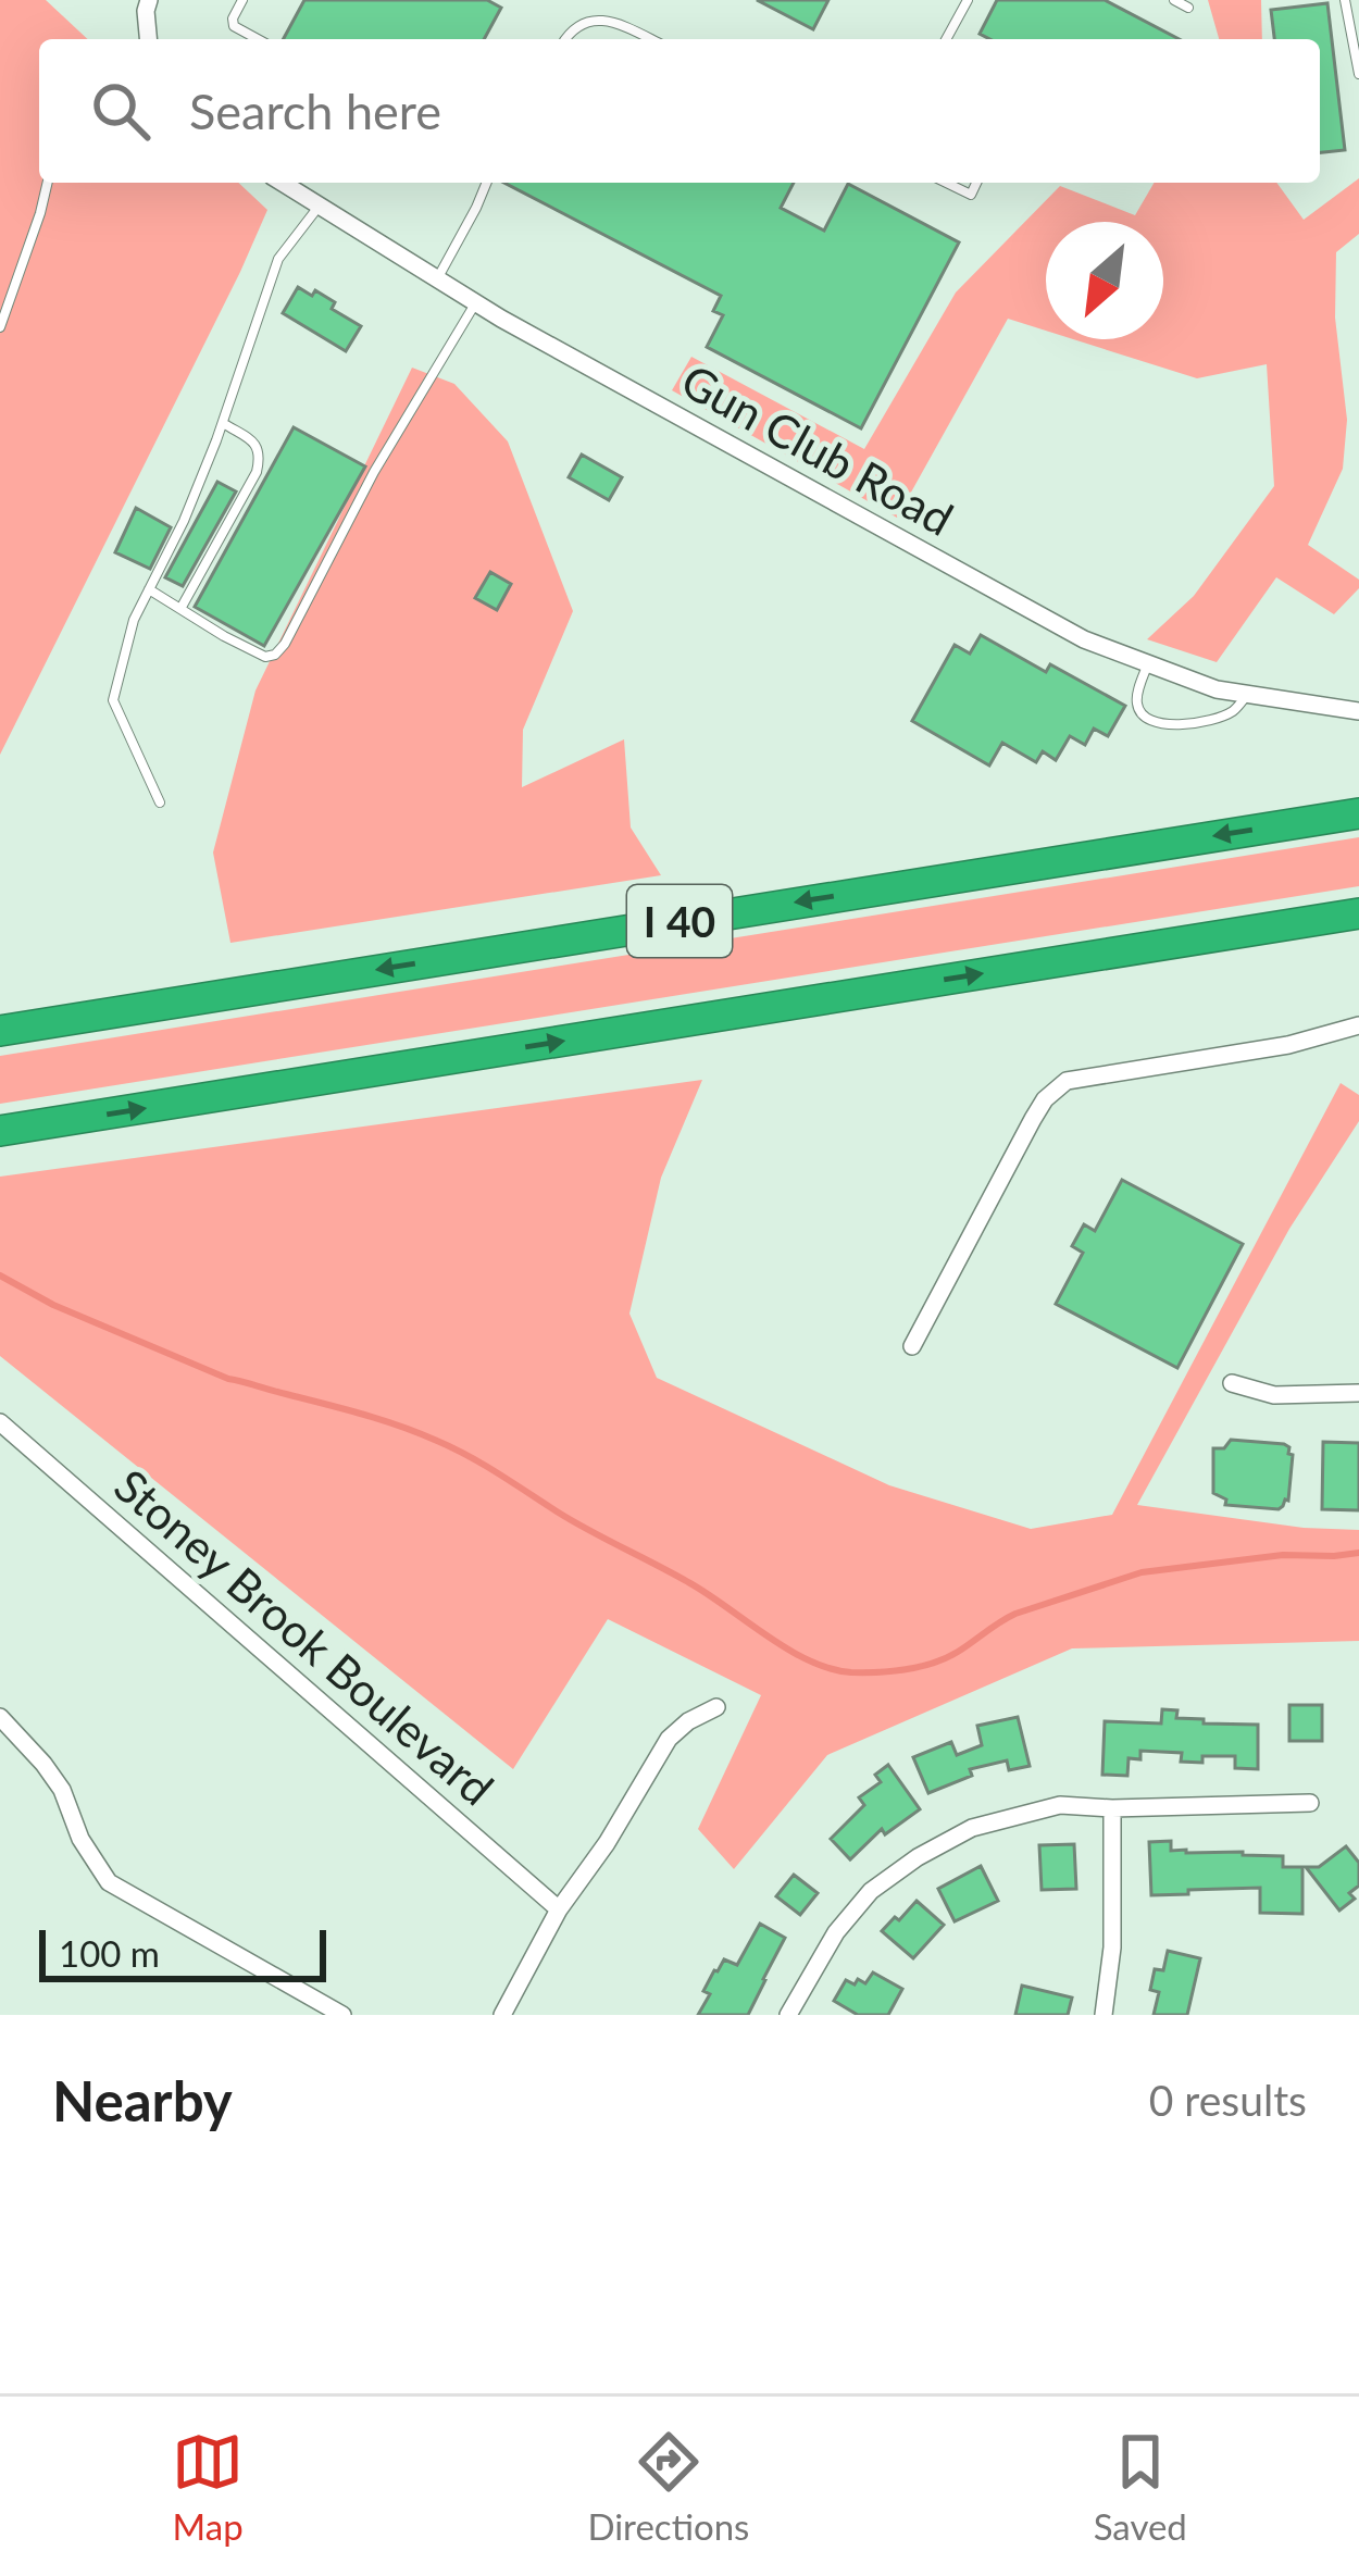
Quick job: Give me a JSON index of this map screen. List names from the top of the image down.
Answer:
{
  "streets": {
    "highway": ["I 40"],
    "street": ["Gun Club Road", "Stoney Brook Boulevard"]
  },
  "scale_bar": "100 m",
  "north": "bottom left",
  "page": {
    "search": "Search here",
    "scale": "100 m",
    "heading": ["Nearby", "0 results"],
    "nav": ["Map", "Directions", "Saved"]
  }
}
